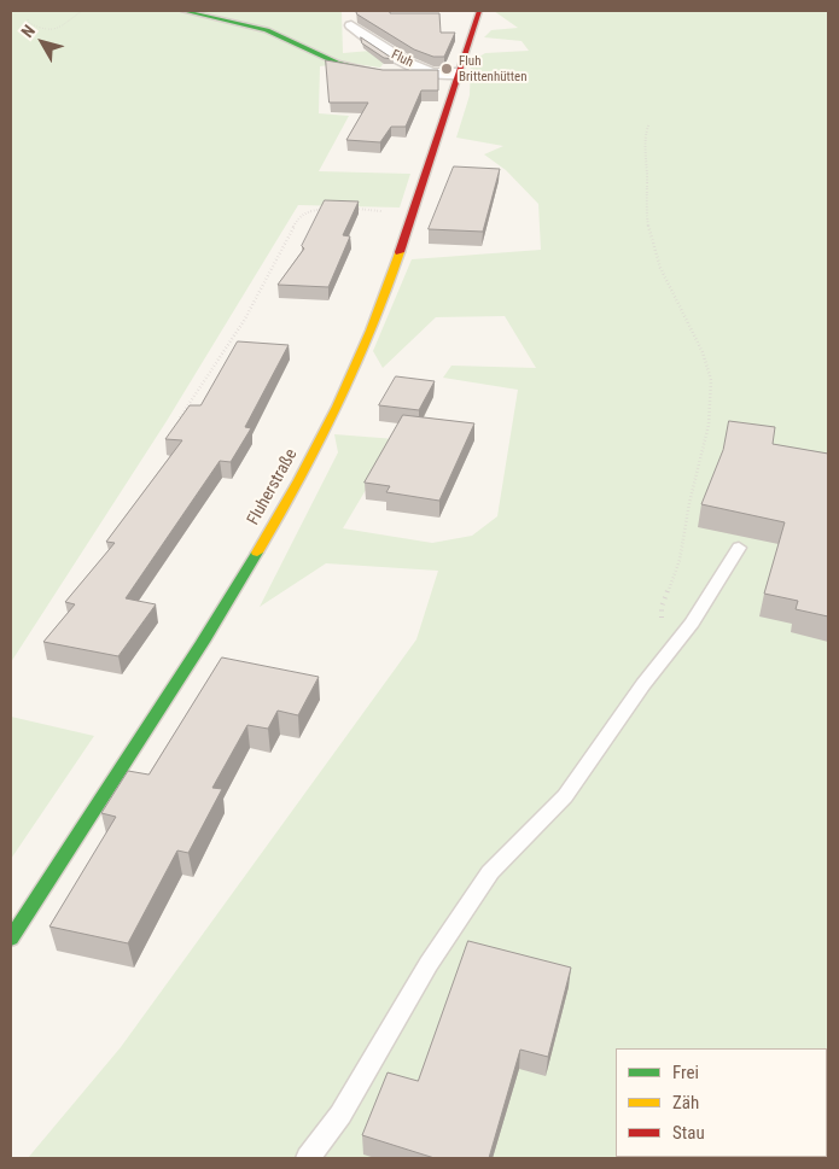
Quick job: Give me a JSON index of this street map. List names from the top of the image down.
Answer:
{
  "streets": {
    "street": ["Fluh", "Fluherstraße"]
  },
  "crossings": [
    ["Fluh", "Fluherstraße"]
  ],
  "places": ["Fluh Brittenhütten"],
  "legend": ["Frei", "Zäh", "Stau"],
  "north": "top left"
}
